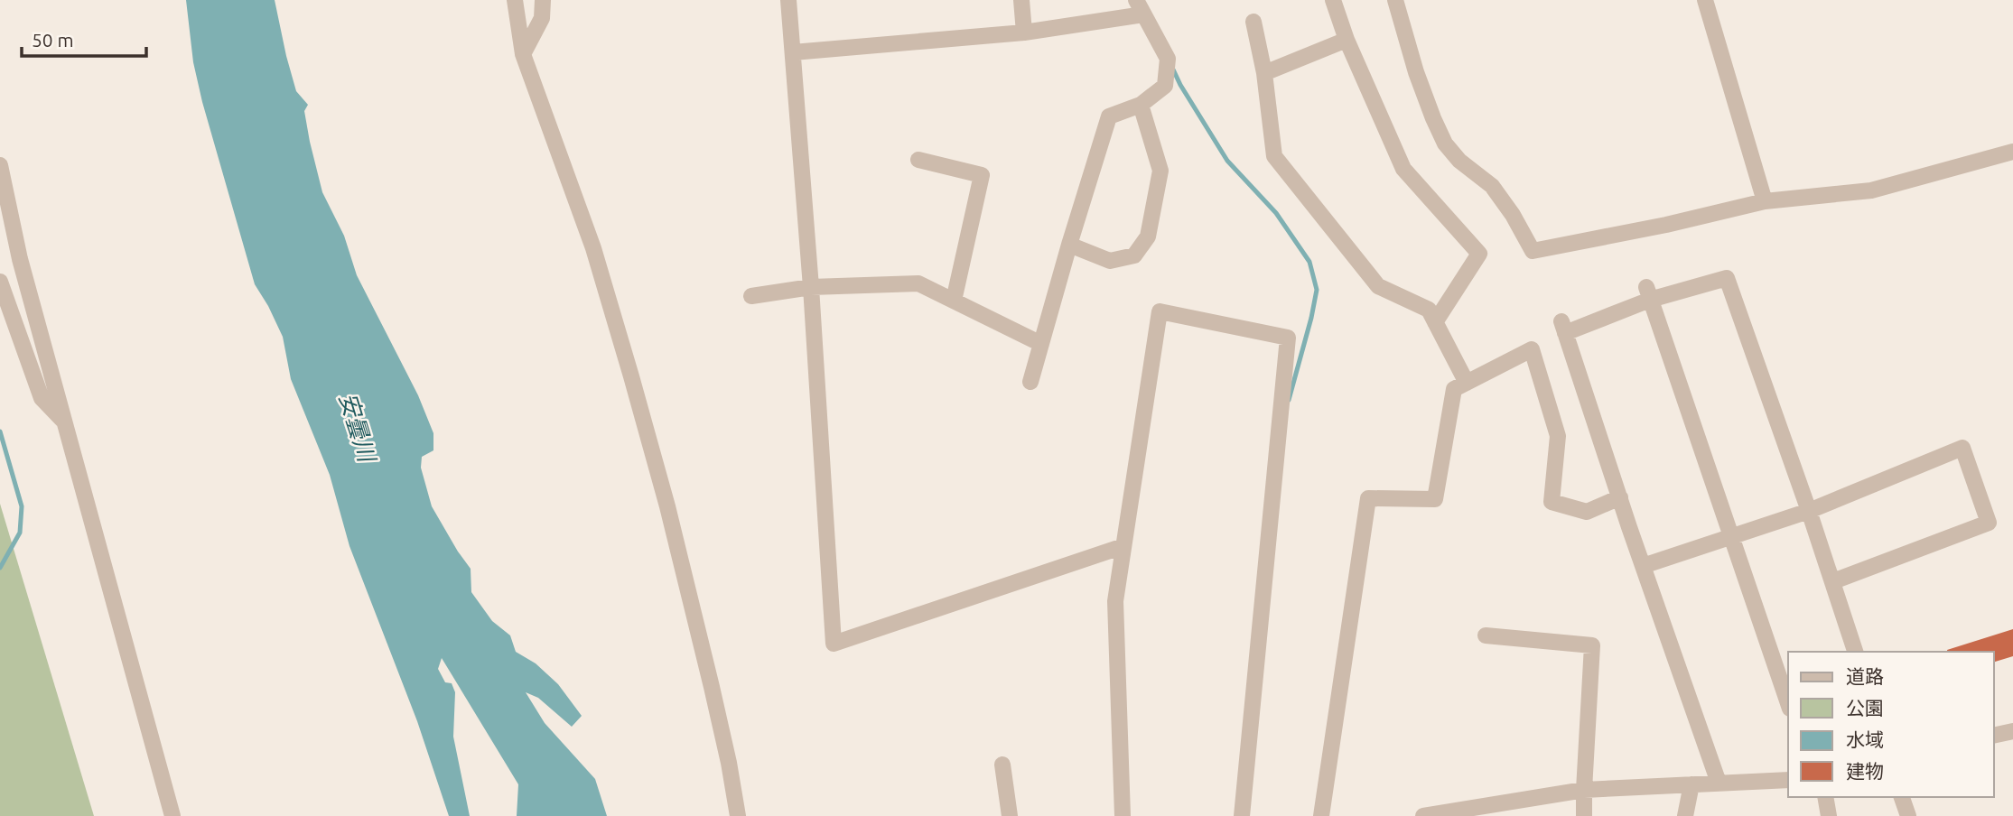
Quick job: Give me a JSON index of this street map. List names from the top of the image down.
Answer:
{
  "water": ["安曇川"],
  "legend": [
    "道路",
    "公園",
    "水域",
    "建物"
  ],
  "scale_bar": "50 m"
}
